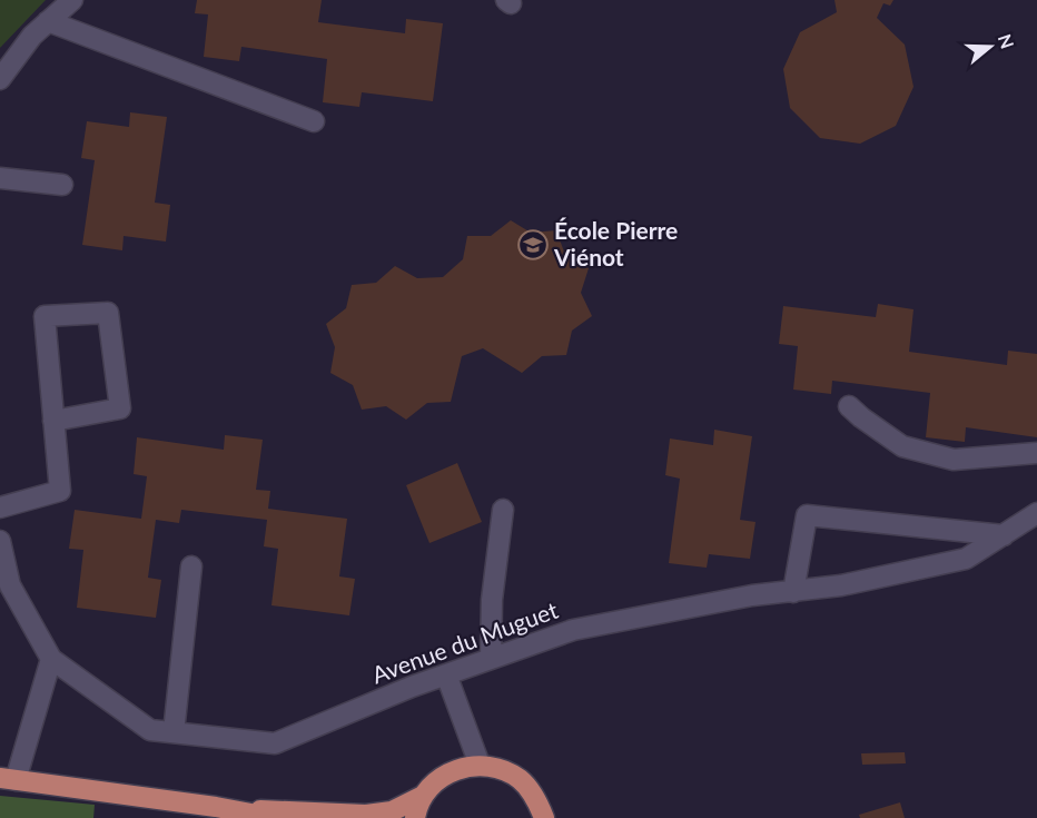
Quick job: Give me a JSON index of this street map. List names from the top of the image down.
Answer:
{
  "streets": {
    "street": ["Avenue du Muguet"]
  },
  "places": {
    "school or university": ["École Pierre Viénot"]
  },
  "north": "right"
}
